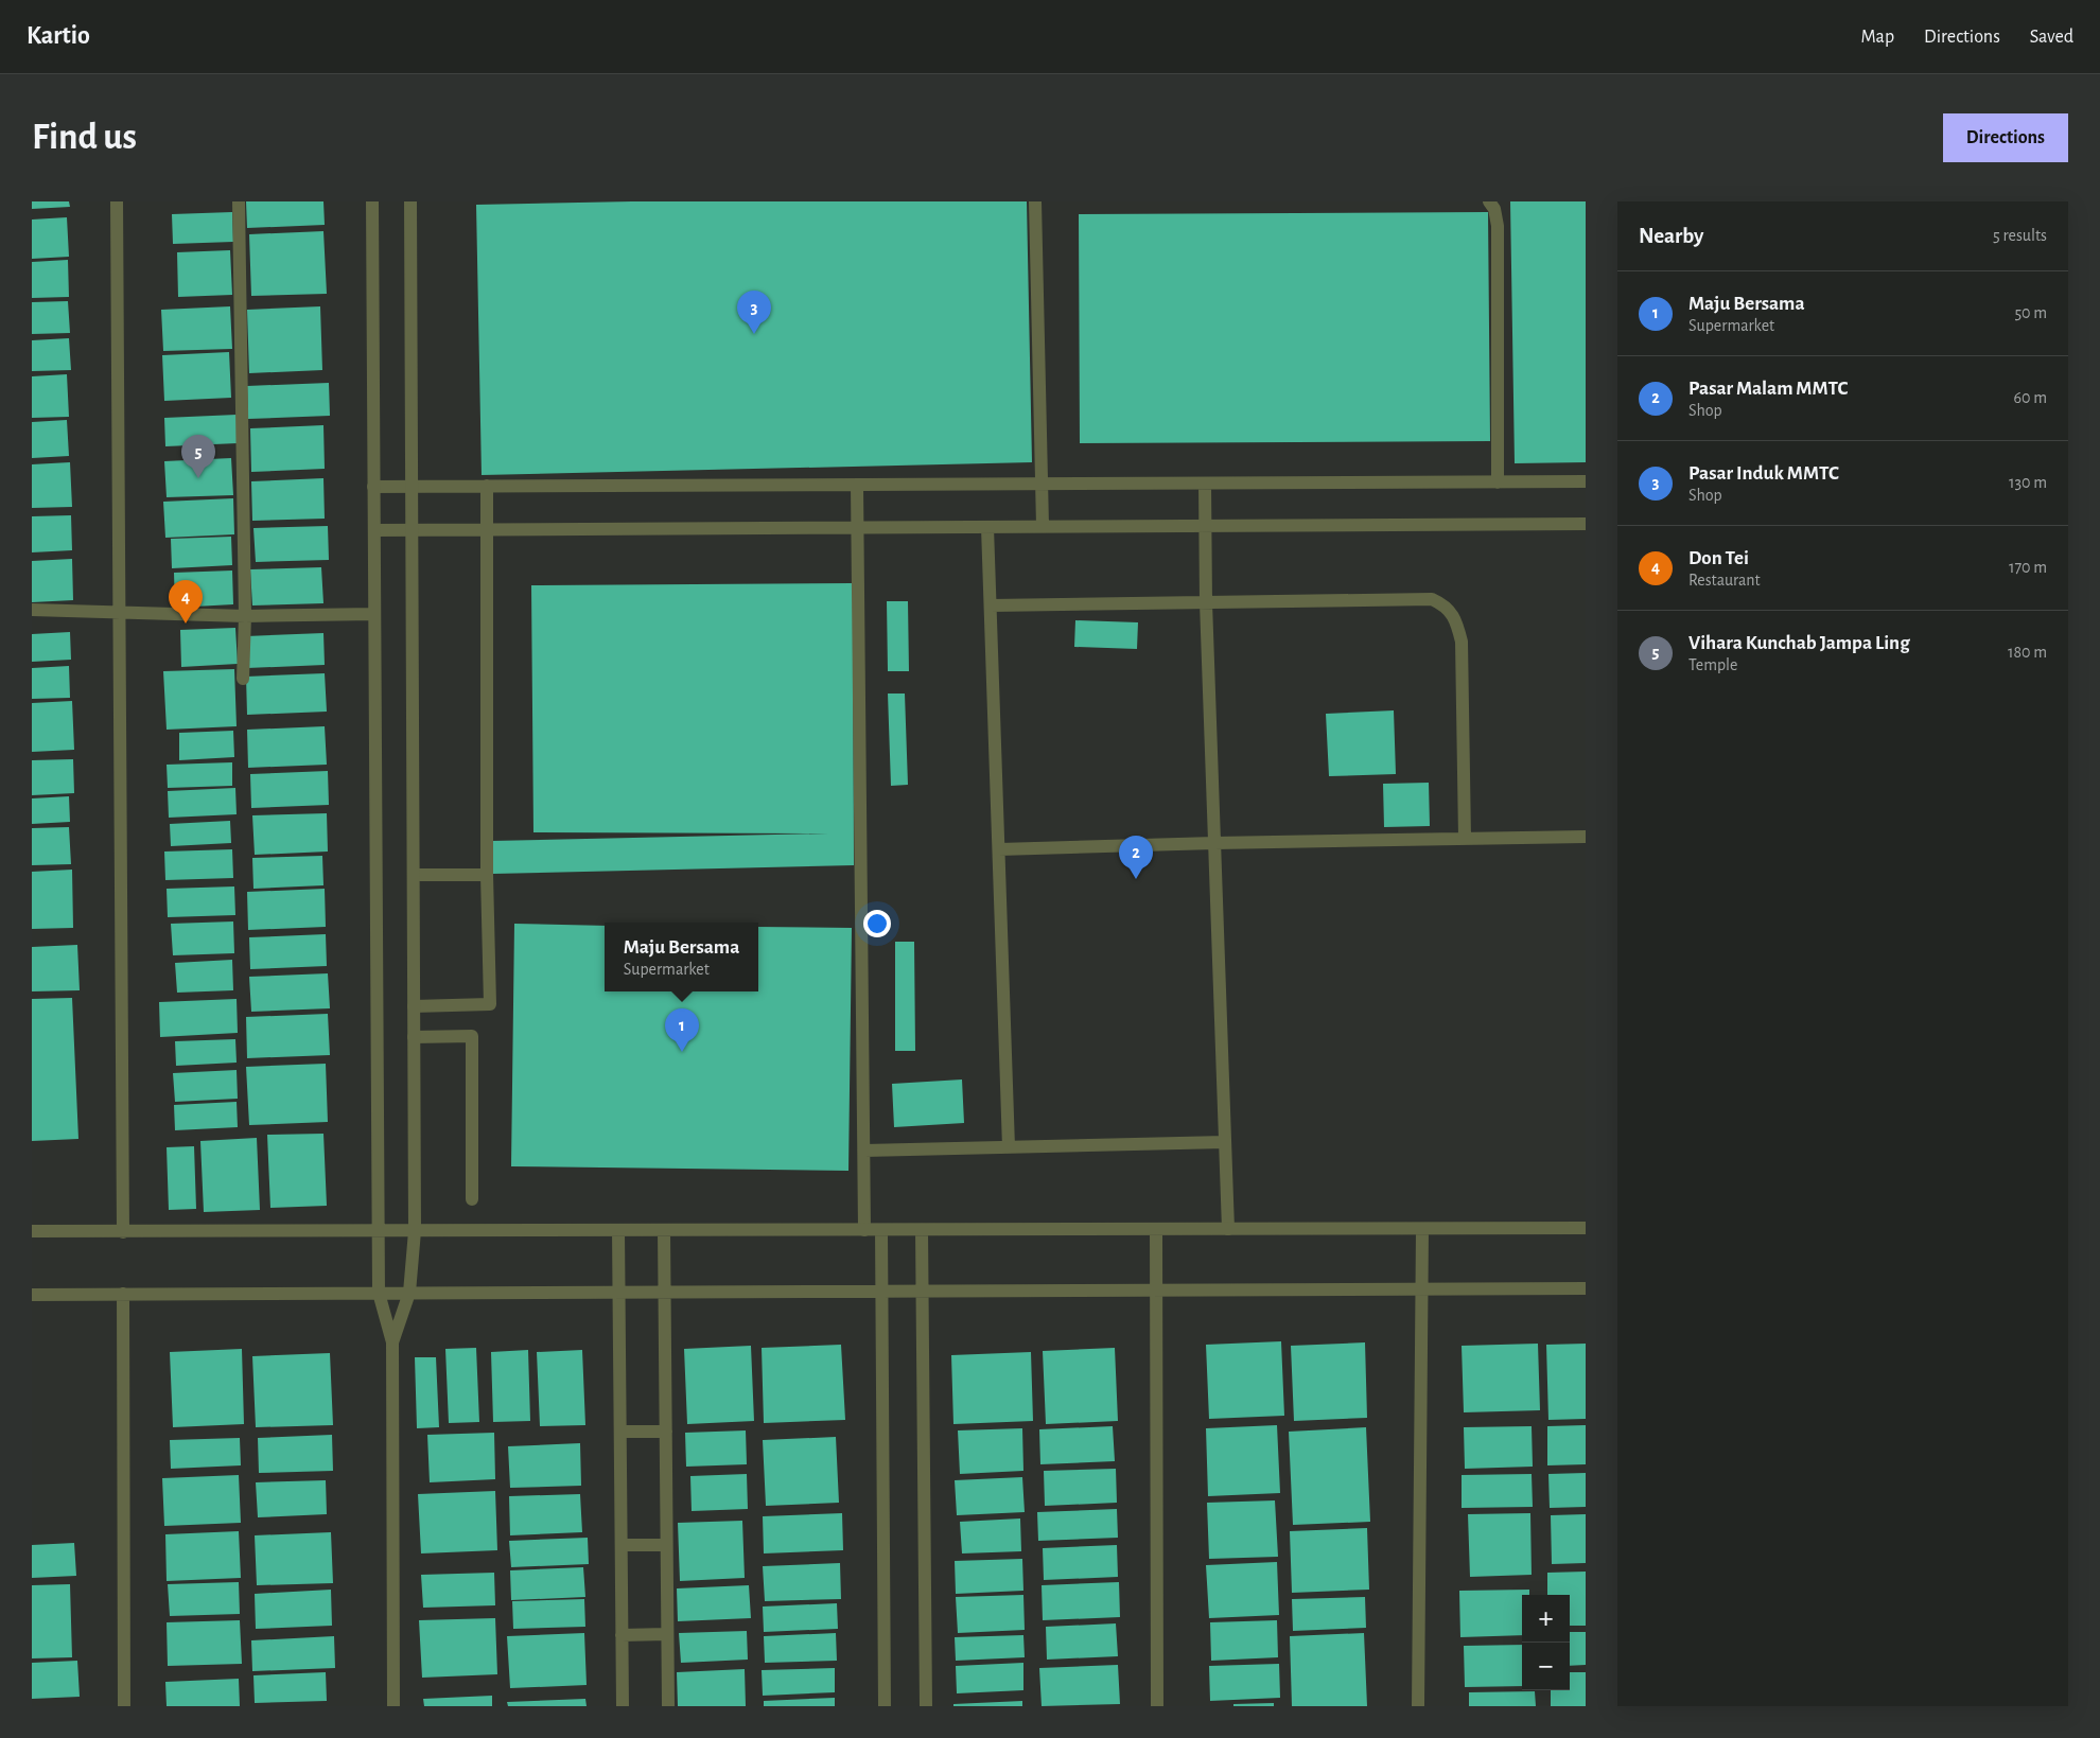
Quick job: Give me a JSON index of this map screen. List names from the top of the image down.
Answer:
{
  "page": {
    "header": "Kartio",
    "nav": ["Map", "Directions", "Saved"],
    "buttons": "Directions",
    "title": "Find us",
    "heading": ["Nearby", "5 results"],
    "list": [
      {
        "mark": "1",
        "name": "Maju Bersama",
        "note": "Supermarket",
        "value": "50 m"
      },
      {
        "mark": "2",
        "name": "Pasar Malam MMTC",
        "note": "Shop",
        "value": "60 m"
      },
      {
        "mark": "3",
        "name": "Pasar Induk MMTC",
        "note": "Shop",
        "value": "130 m"
      },
      {
        "mark": "4",
        "name": "Don Tei",
        "note": "Restaurant",
        "value": "170 m"
      },
      {
        "mark": "5",
        "name": "Vihara Kunchab Jampa Ling",
        "note": "Temple",
        "value": "180 m"
      }
    ],
    "pins": [
      "3",
      "5",
      "4",
      "2",
      "1"
    ],
    "popup": ["Maju Bersama", "Supermarket"],
    "map_buttons": ["+", "−"]
  }
}
